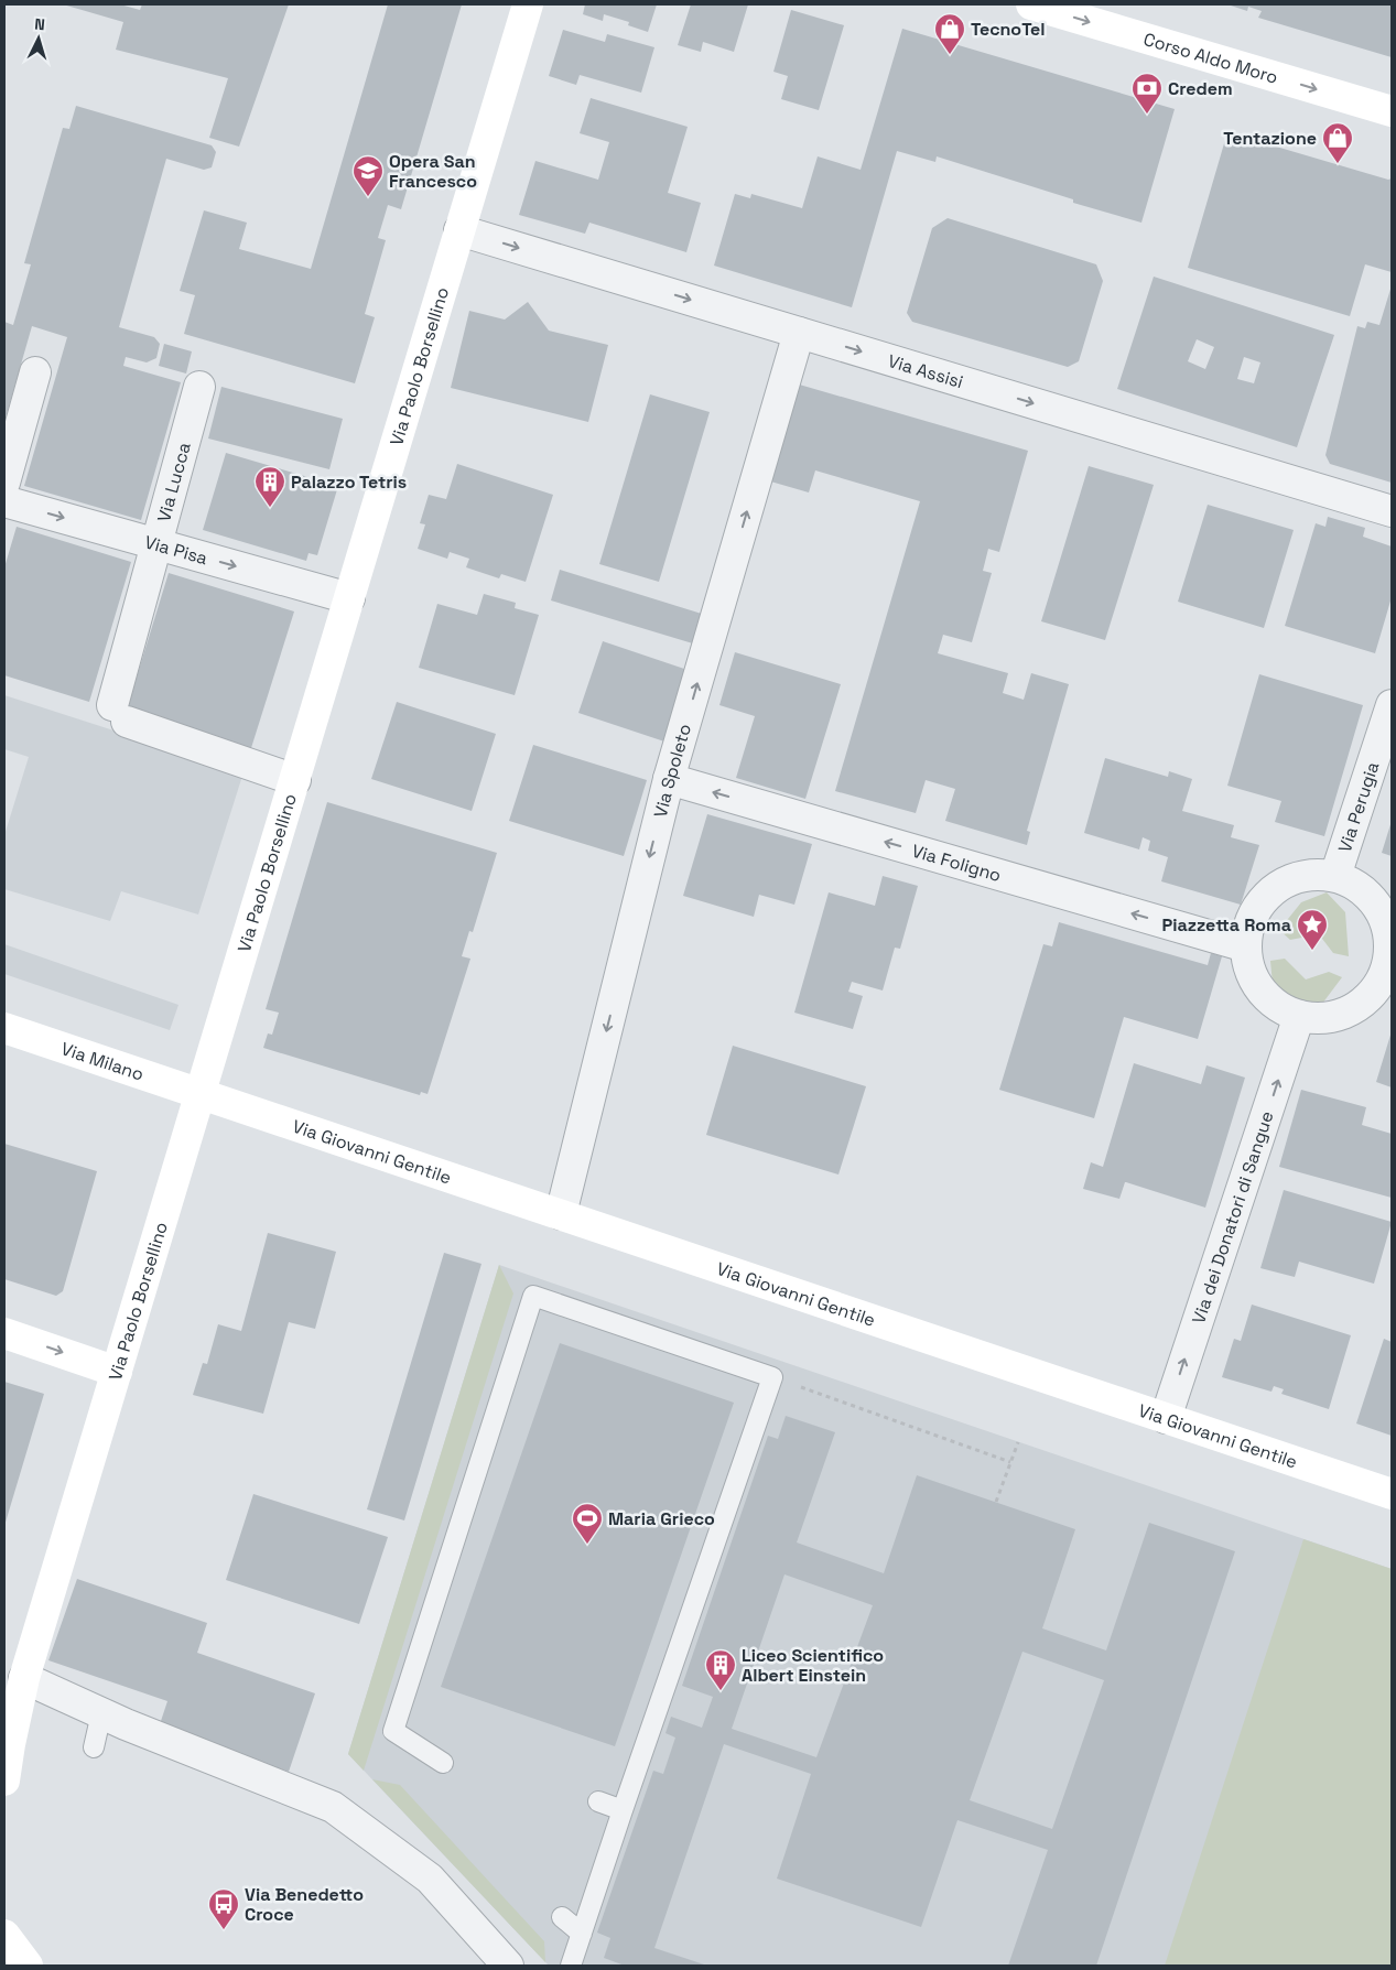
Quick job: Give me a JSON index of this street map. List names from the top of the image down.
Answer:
{
  "streets": {
    "street": [
      "Corso Aldo Moro",
      "Via Paolo Borsellino",
      "Via Assisi",
      "Via Lucca",
      "Via Pisa",
      "Via Spoleto",
      "Via Perugia",
      "Via Foligno",
      "Via Milano",
      "Via Giovanni Gentile",
      "Via dei Donatori di Sangue"
    ]
  },
  "crossings": [
    ["Via Paolo Borsellino", "Via Assisi"],
    ["Via Paolo Borsellino", "Via Lucca"],
    ["Via Paolo Borsellino", "Via Pisa"],
    ["Via Paolo Borsellino", "Via Milano"],
    ["Via Paolo Borsellino", "Via Giovanni Gentile"],
    ["Via Assisi", "Via Spoleto"],
    ["Via Lucca", "Via Pisa"],
    ["Via Spoleto", "Via Foligno"],
    ["Via Spoleto", "Via Giovanni Gentile"],
    ["Via Perugia", "Via Foligno"],
    ["Via Perugia", "Via dei Donatori di Sangue"],
    ["Via Foligno", "Via dei Donatori di Sangue"],
    ["Via Milano", "Via Giovanni Gentile"],
    ["Via Giovanni Gentile", "Via dei Donatori di Sangue"]
  ],
  "one_way": [
    "Corso Aldo Moro",
    "Via Assisi",
    "Via Pisa",
    "Via Foligno",
    "Via dei Donatori di Sangue"
  ],
  "places": {
    "shop": ["TecnoTel", "Tentazione"],
    "bank": ["Credem"],
    "school or university": ["Opera San Francesco"],
    "building": ["Palazzo Tetris", "Liceo Scientifico Albert Einstein"],
    "place": ["Piazzetta Roma"],
    "sports": ["Maria Grieco"],
    "bus stop": ["Via Benedetto Croce"]
  },
  "north": "top"
}
